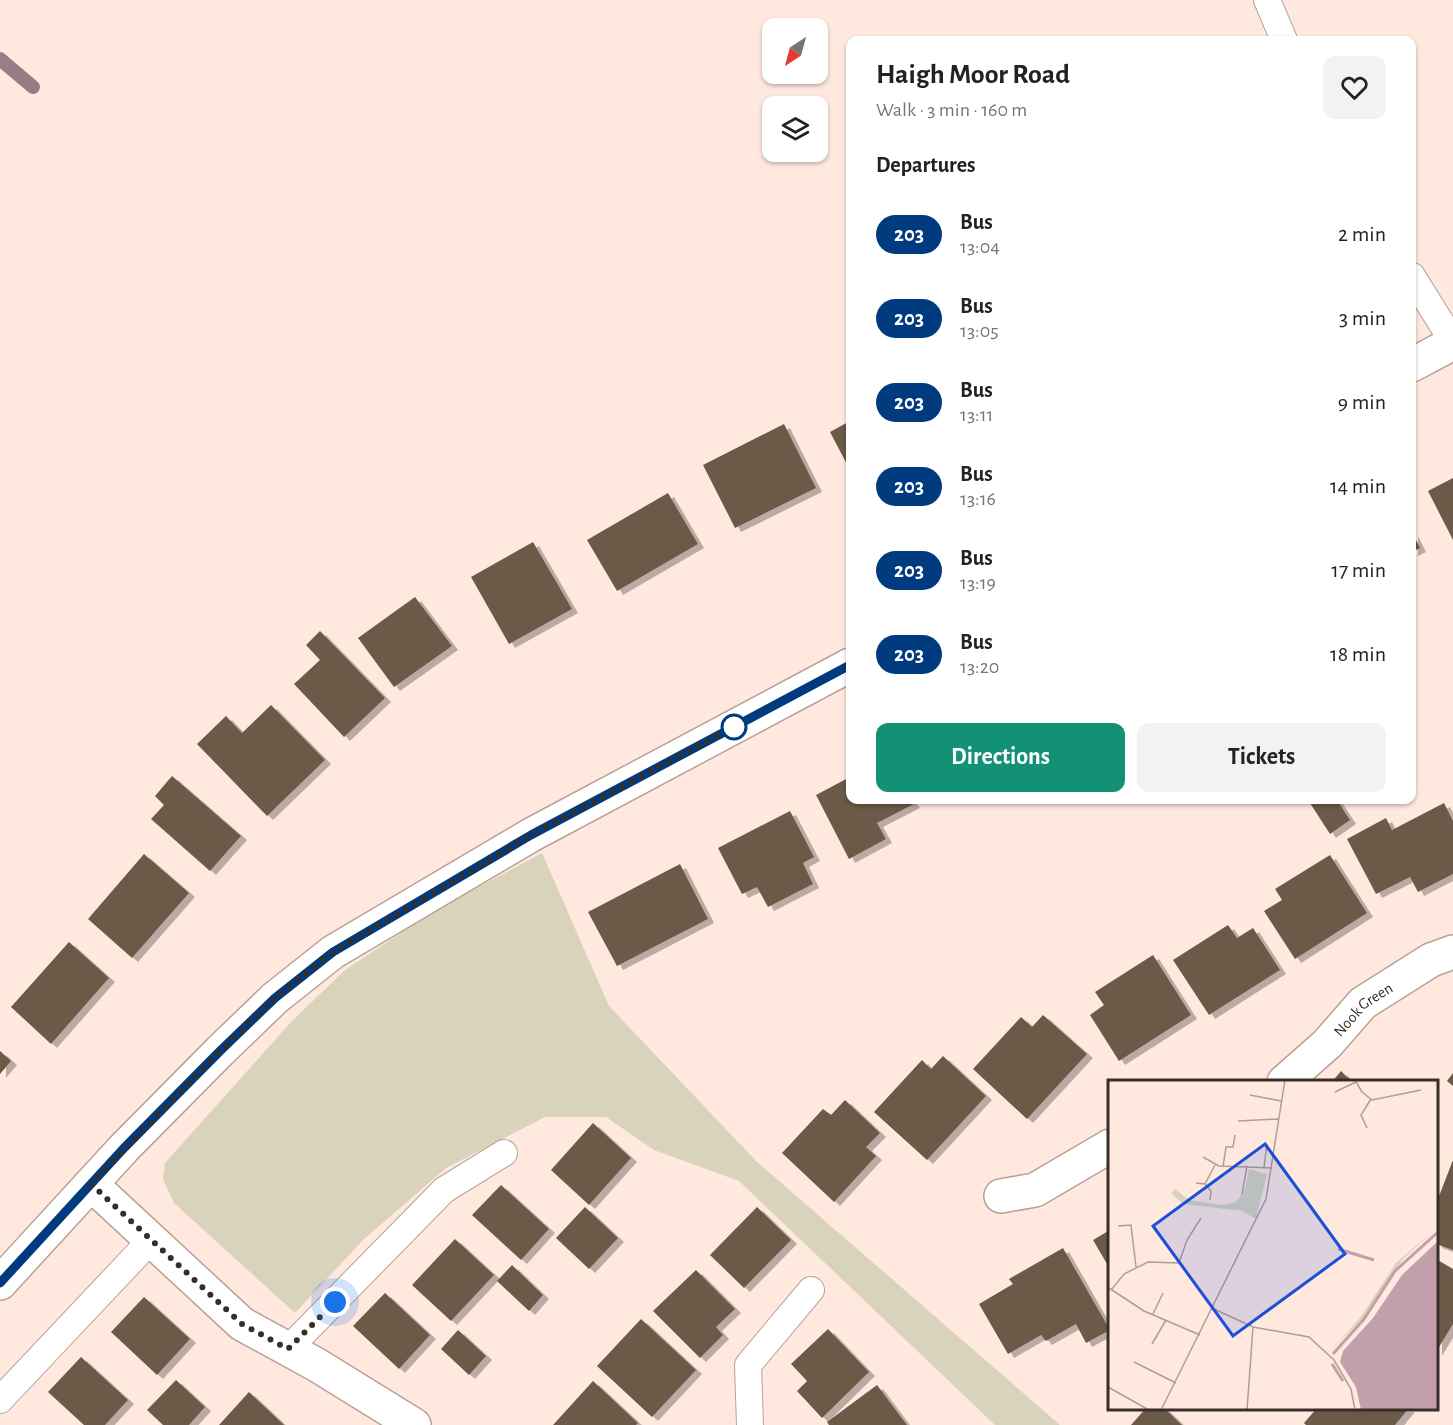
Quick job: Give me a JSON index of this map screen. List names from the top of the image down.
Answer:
{
  "streets": {
    "street": ["Nook Green"]
  },
  "lines": ["bus line 203"],
  "north": "bottom left",
  "page": {
    "heading": [
      ["Haigh Moor Road", "Walk · 3 min · 160 m"],
      "Departures"
    ],
    "list": [
      {
        "mark": "203",
        "name": "Bus",
        "note": "13:04",
        "value": "2 min"
      },
      {
        "mark": "203",
        "name": "Bus",
        "note": "13:05",
        "value": "3 min"
      },
      {
        "mark": "203",
        "name": "Bus",
        "note": "13:11",
        "value": "9 min"
      },
      {
        "mark": "203",
        "name": "Bus",
        "note": "13:16",
        "value": "14 min"
      },
      {
        "mark": "203",
        "name": "Bus",
        "note": "13:19",
        "value": "17 min"
      },
      {
        "mark": "203",
        "name": "Bus",
        "note": "13:20",
        "value": "18 min"
      }
    ],
    "buttons": ["Directions", "Tickets"]
  }
}
